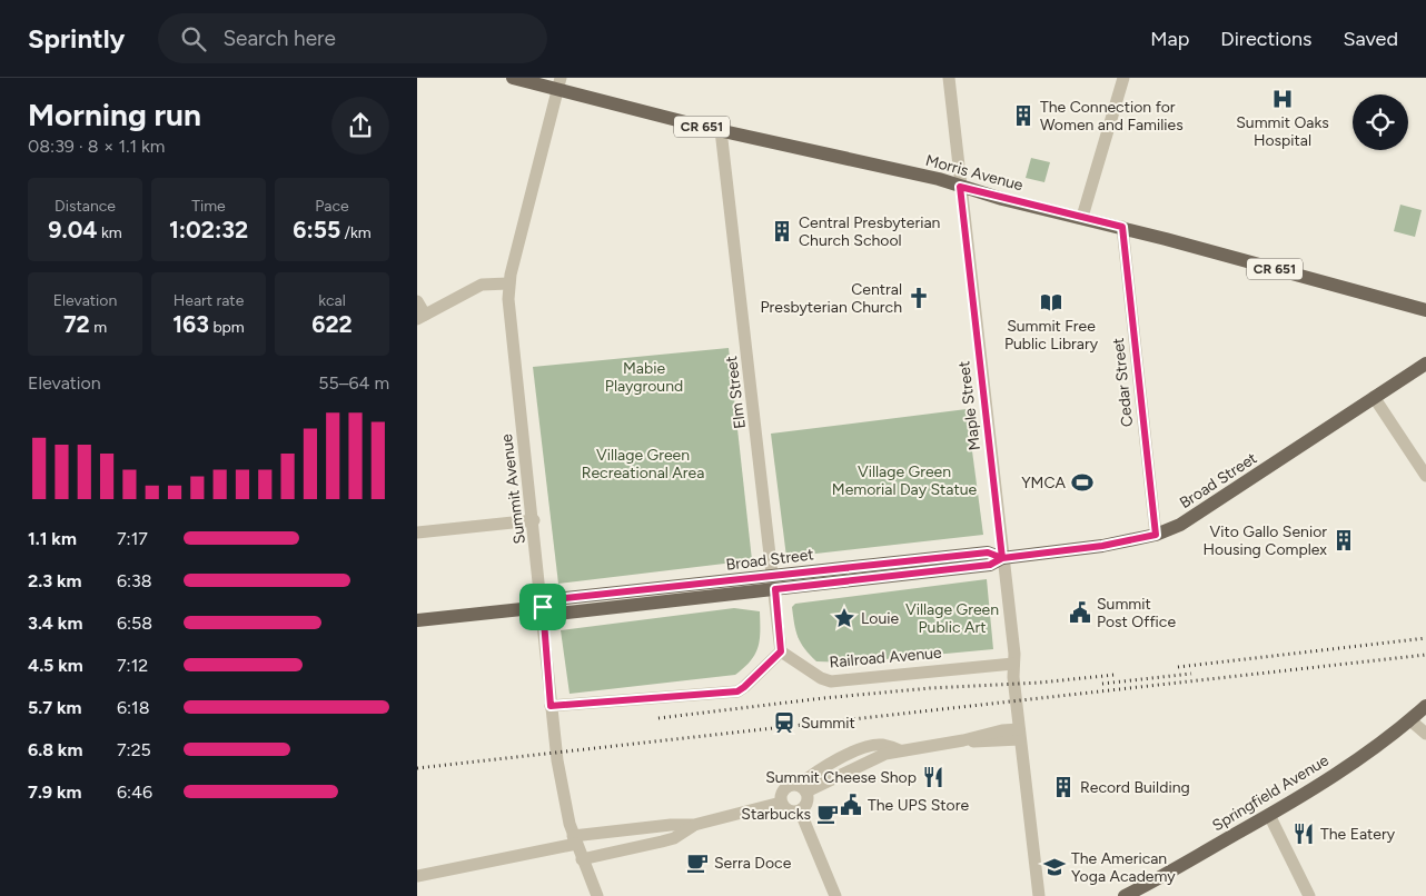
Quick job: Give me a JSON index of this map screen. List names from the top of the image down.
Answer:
{
  "streets": {
    "main road": [
      "CR 651",
      "Morris Avenue",
      "Broad Street",
      "Springfield Avenue"
    ],
    "street": [
      "Cedar Street",
      "Elm Street",
      "Maple Street",
      "Summit Avenue",
      "Railroad Avenue"
    ]
  },
  "crossings": [
    ["Morris Avenue", "Cedar Street"],
    ["Morris Avenue", "Elm Street"],
    ["Morris Avenue", "Maple Street"],
    ["Morris Avenue", "Summit Avenue"],
    ["Cedar Street", "Broad Street"],
    ["Elm Street", "Broad Street"],
    ["Elm Street", "Railroad Avenue"],
    ["Maple Street", "Broad Street"],
    ["Maple Street", "Railroad Avenue"],
    ["Broad Street", "Summit Avenue"]
  ],
  "parks": [
    "Mabie Playground",
    "Village Green Recreational Area",
    "Village Green Memorial Day Statue",
    "Village Green Public Art"
  ],
  "places": {
    "hospital": ["Summit Oaks Hospital"],
    "building": [
      "The Connection for Women and Families",
      "Central Presbyterian Church School",
      "Vito Gallo Senior Housing Complex",
      "Record Building"
    ],
    "church": ["Central Presbyterian Church"],
    "library": ["Summit Free Public Library"],
    "sports": ["YMCA"],
    "public building": ["Summit Post Office", "The UPS Store"],
    "place": ["Louie"],
    "station": ["Summit"],
    "restaurant": ["Summit Cheese Shop", "The Eatery"],
    "cafe": ["Starbucks", "Serra Doce"],
    "school or university": ["The American Yoga Academy"]
  },
  "page": {
    "header": "Sprintly",
    "search": "Search here",
    "nav": ["Map", "Directions", "Saved"],
    "heading": ["Morning run", "08:39 · 8 × 1.1 km"],
    "stats": [
      ["Distance", "9.04 km"],
      ["Time", "1:02:32"],
      ["Pace", "6:55 /km"],
      ["Elevation", "72 m"],
      ["Heart rate", "163 bpm"],
      ["kcal", "622"]
    ],
    "chart": ["Elevation", "55–64 m"],
    "list": [
      {
        "name": "1.1 km",
        "note": "7:17"
      },
      {
        "name": "2.3 km",
        "note": "6:38"
      },
      {
        "name": "3.4 km",
        "note": "6:58"
      },
      {
        "name": "4.5 km",
        "note": "7:12"
      },
      {
        "name": "5.7 km",
        "note": "6:18"
      },
      {
        "name": "6.8 km",
        "note": "7:25"
      },
      {
        "name": "7.9 km",
        "note": "6:46"
      }
    ]
  }
}
